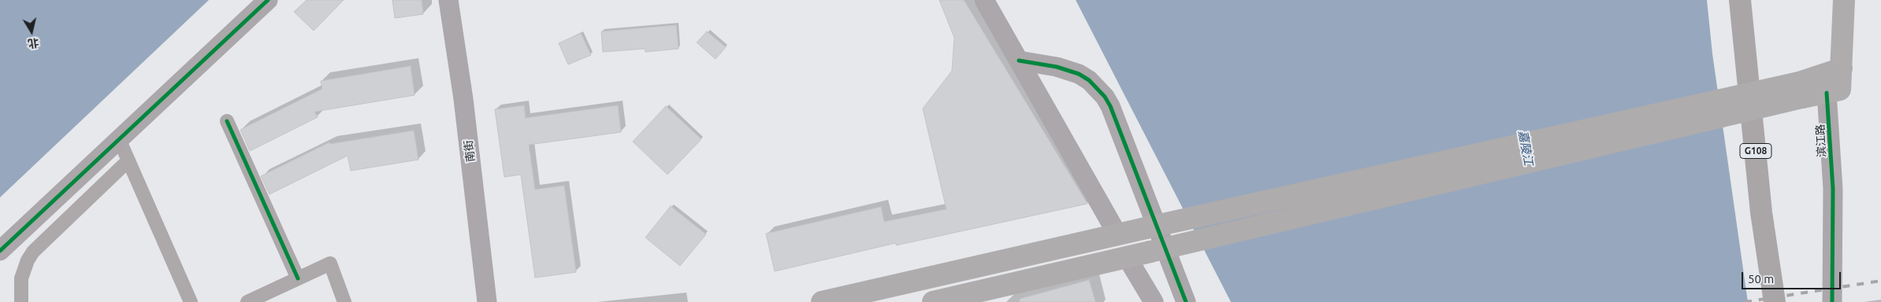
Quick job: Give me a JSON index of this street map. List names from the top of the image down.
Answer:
{
  "streets": {
    "highway": ["G108"],
    "main road": ["滨江路"],
    "street": ["南街"]
  },
  "water": ["嘉陵江"],
  "scale_bar": "50 m",
  "north": "bottom"
}
